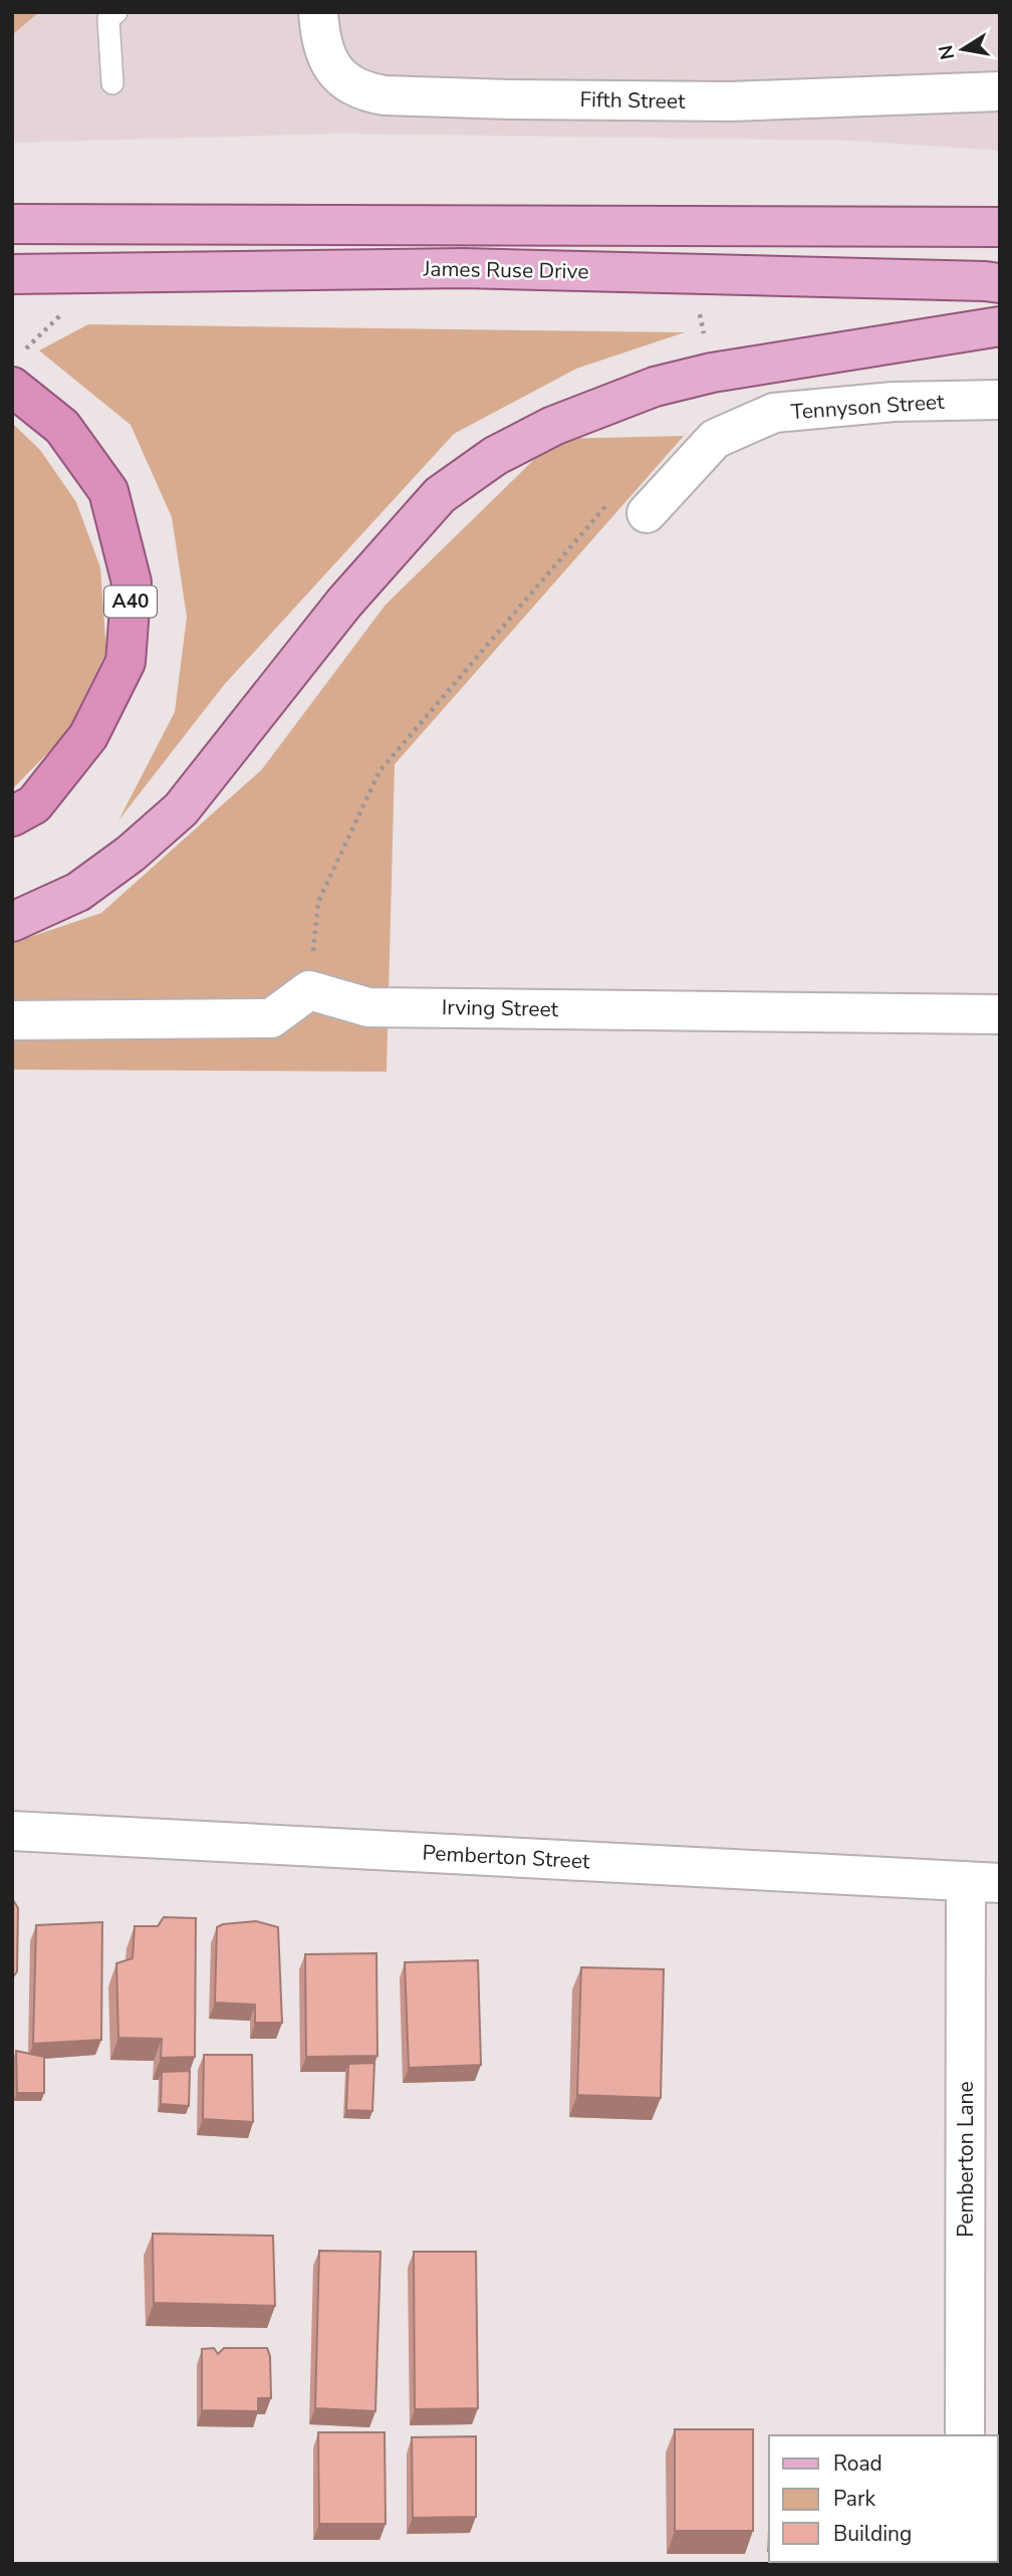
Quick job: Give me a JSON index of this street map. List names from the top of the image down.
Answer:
{
  "streets": {
    "highway": ["A40"],
    "main road": ["James Ruse Drive"],
    "street": [
      "Fifth Street",
      "Tennyson Street",
      "Irving Street",
      "Pemberton Street",
      "Pemberton Lane"
    ]
  },
  "crossings": [
    ["Pemberton Street", "Pemberton Lane"]
  ],
  "legend": ["Road", "Park", "Building"],
  "north": "left"
}
